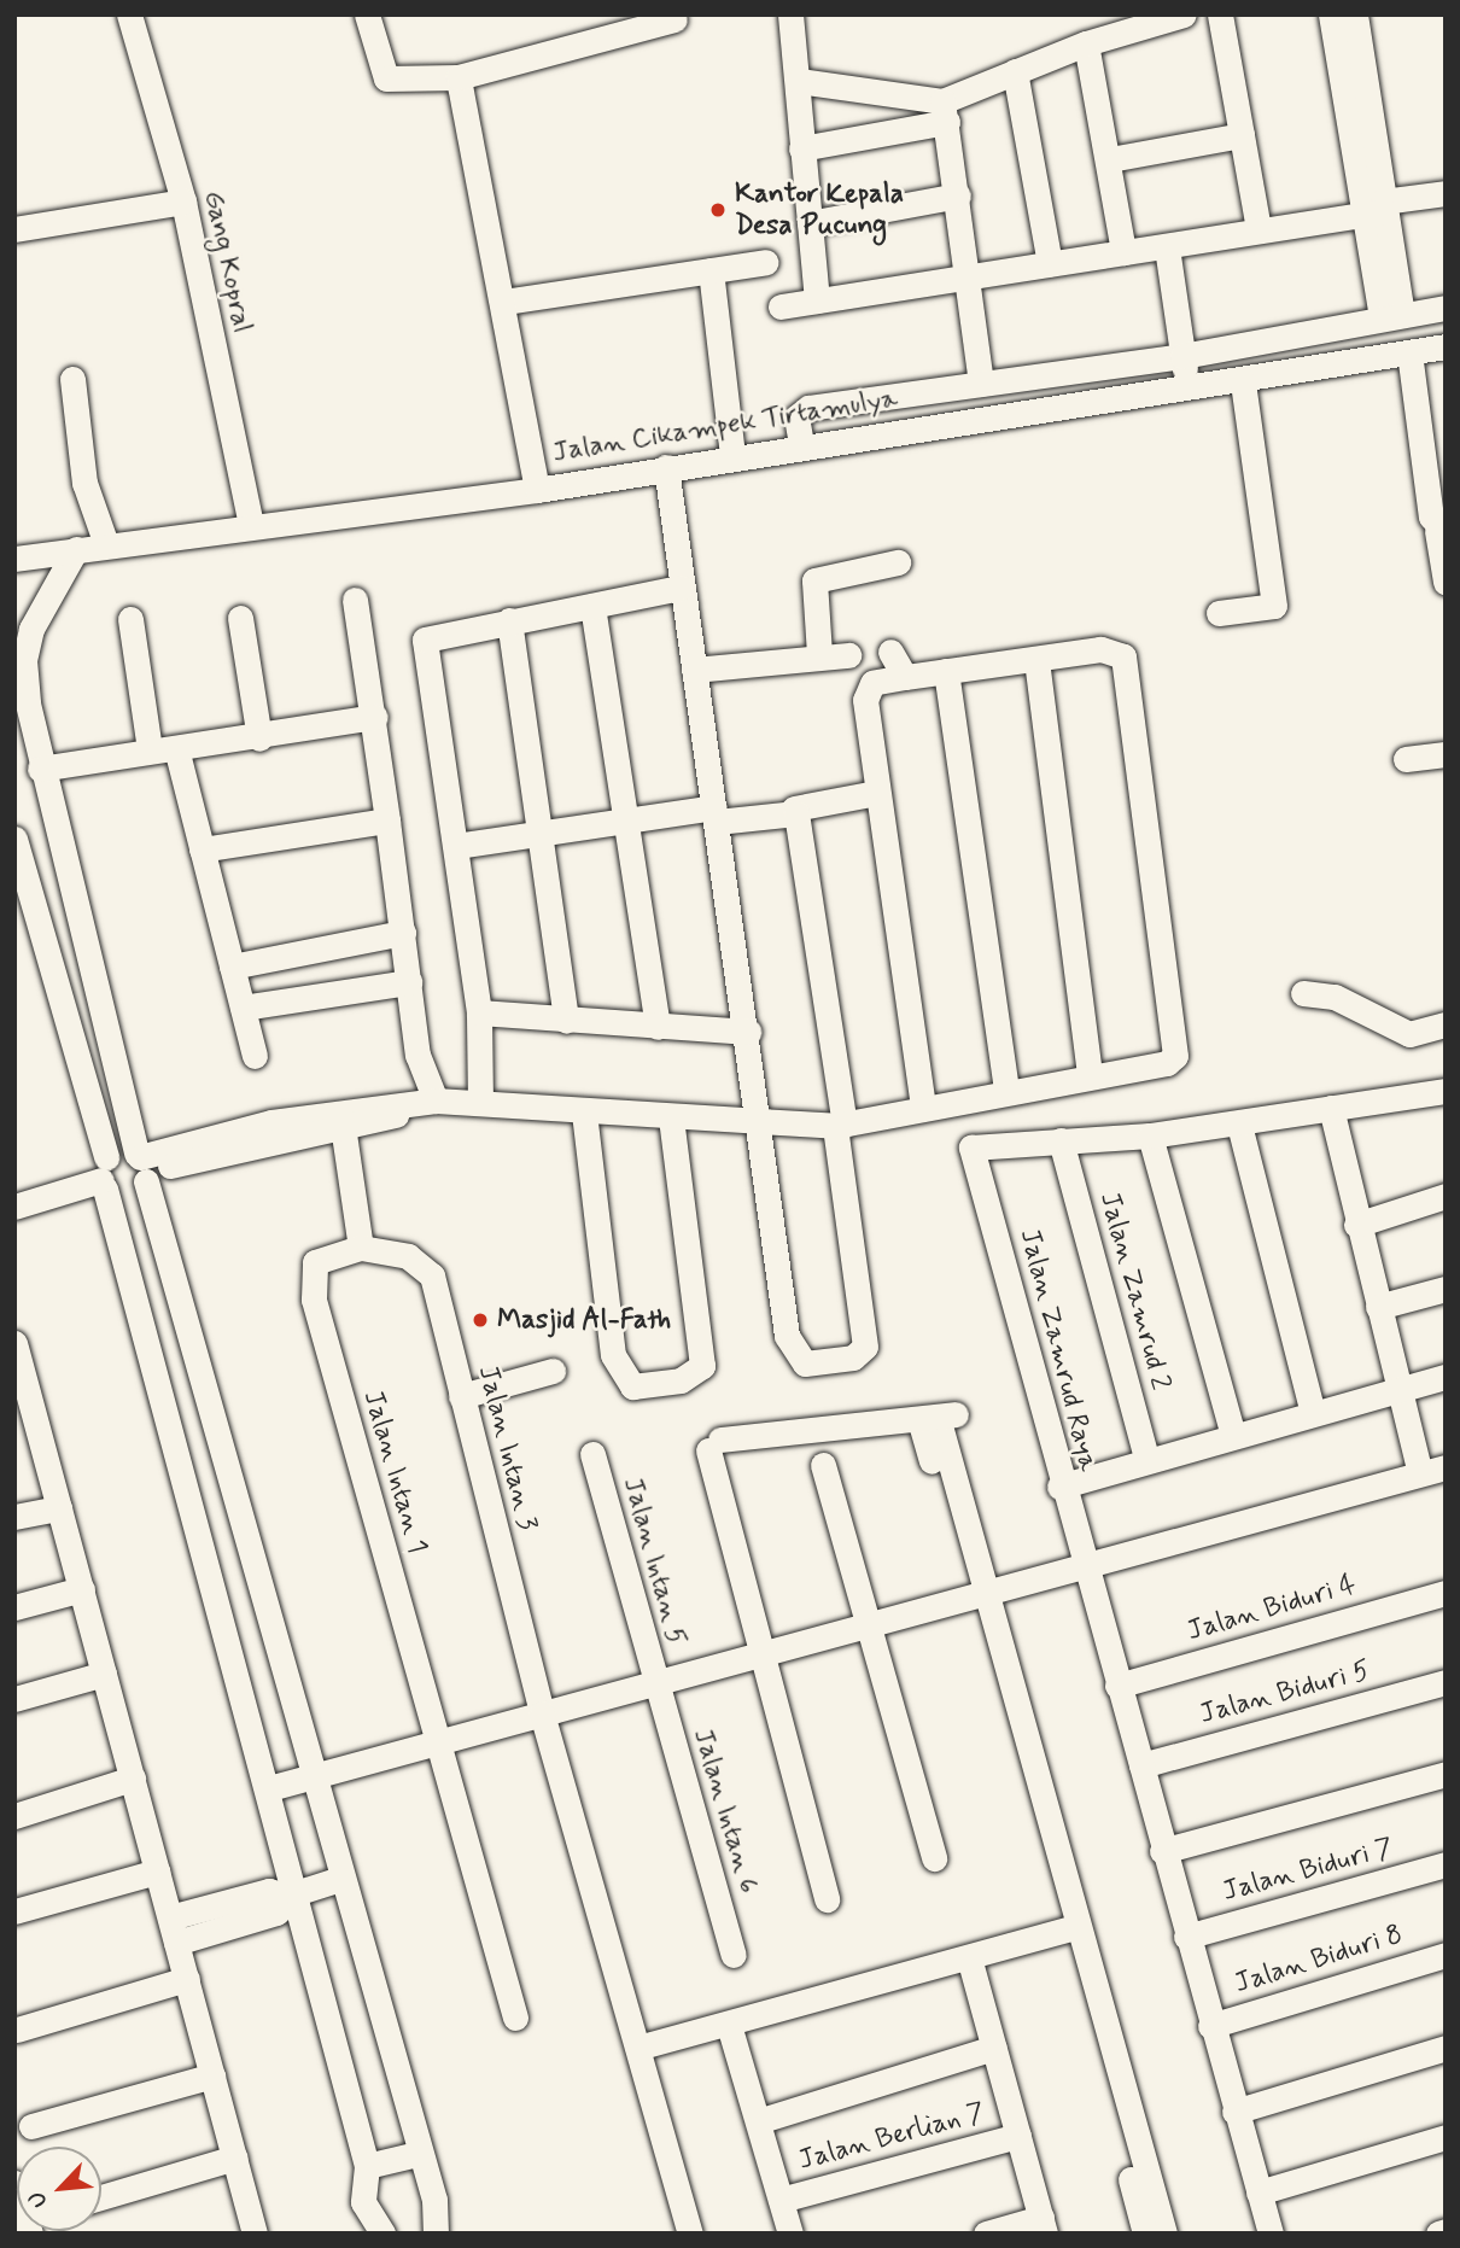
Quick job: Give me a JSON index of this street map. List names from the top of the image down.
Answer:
{
  "streets": {
    "street": [
      "Gang Kopral",
      "Jalan Cikampek Tirtamulya",
      "Jalan Zamrud 2",
      "Jalan Zamrud Raya",
      "Jalan Intan 3",
      "Jalan Intan 1",
      "Jalan Intan 5",
      "Jalan Biduri 4",
      "Jalan Biduri 5",
      "Jalan Intan 6",
      "Jalan Biduri 7",
      "Jalan Biduri 8",
      "Jalan Berlian 7"
    ]
  },
  "crossings": [
    ["Gang Kopral", "Jalan Cikampek Tirtamulya"],
    ["Jalan Zamrud 2", "Jalan Zamrud Raya"],
    ["Jalan Zamrud Raya", "Jalan Biduri 4"],
    ["Jalan Zamrud Raya", "Jalan Biduri 5"],
    ["Jalan Zamrud Raya", "Jalan Biduri 7"],
    ["Jalan Zamrud Raya", "Jalan Biduri 8"],
    ["Jalan Intan 3", "Jalan Intan 1"],
    ["Jalan Intan 5", "Jalan Intan 6"]
  ],
  "places": ["Kantor Kepala Desa Pucung", "Masjid Al-Fath"],
  "north": "bottom left"
}
